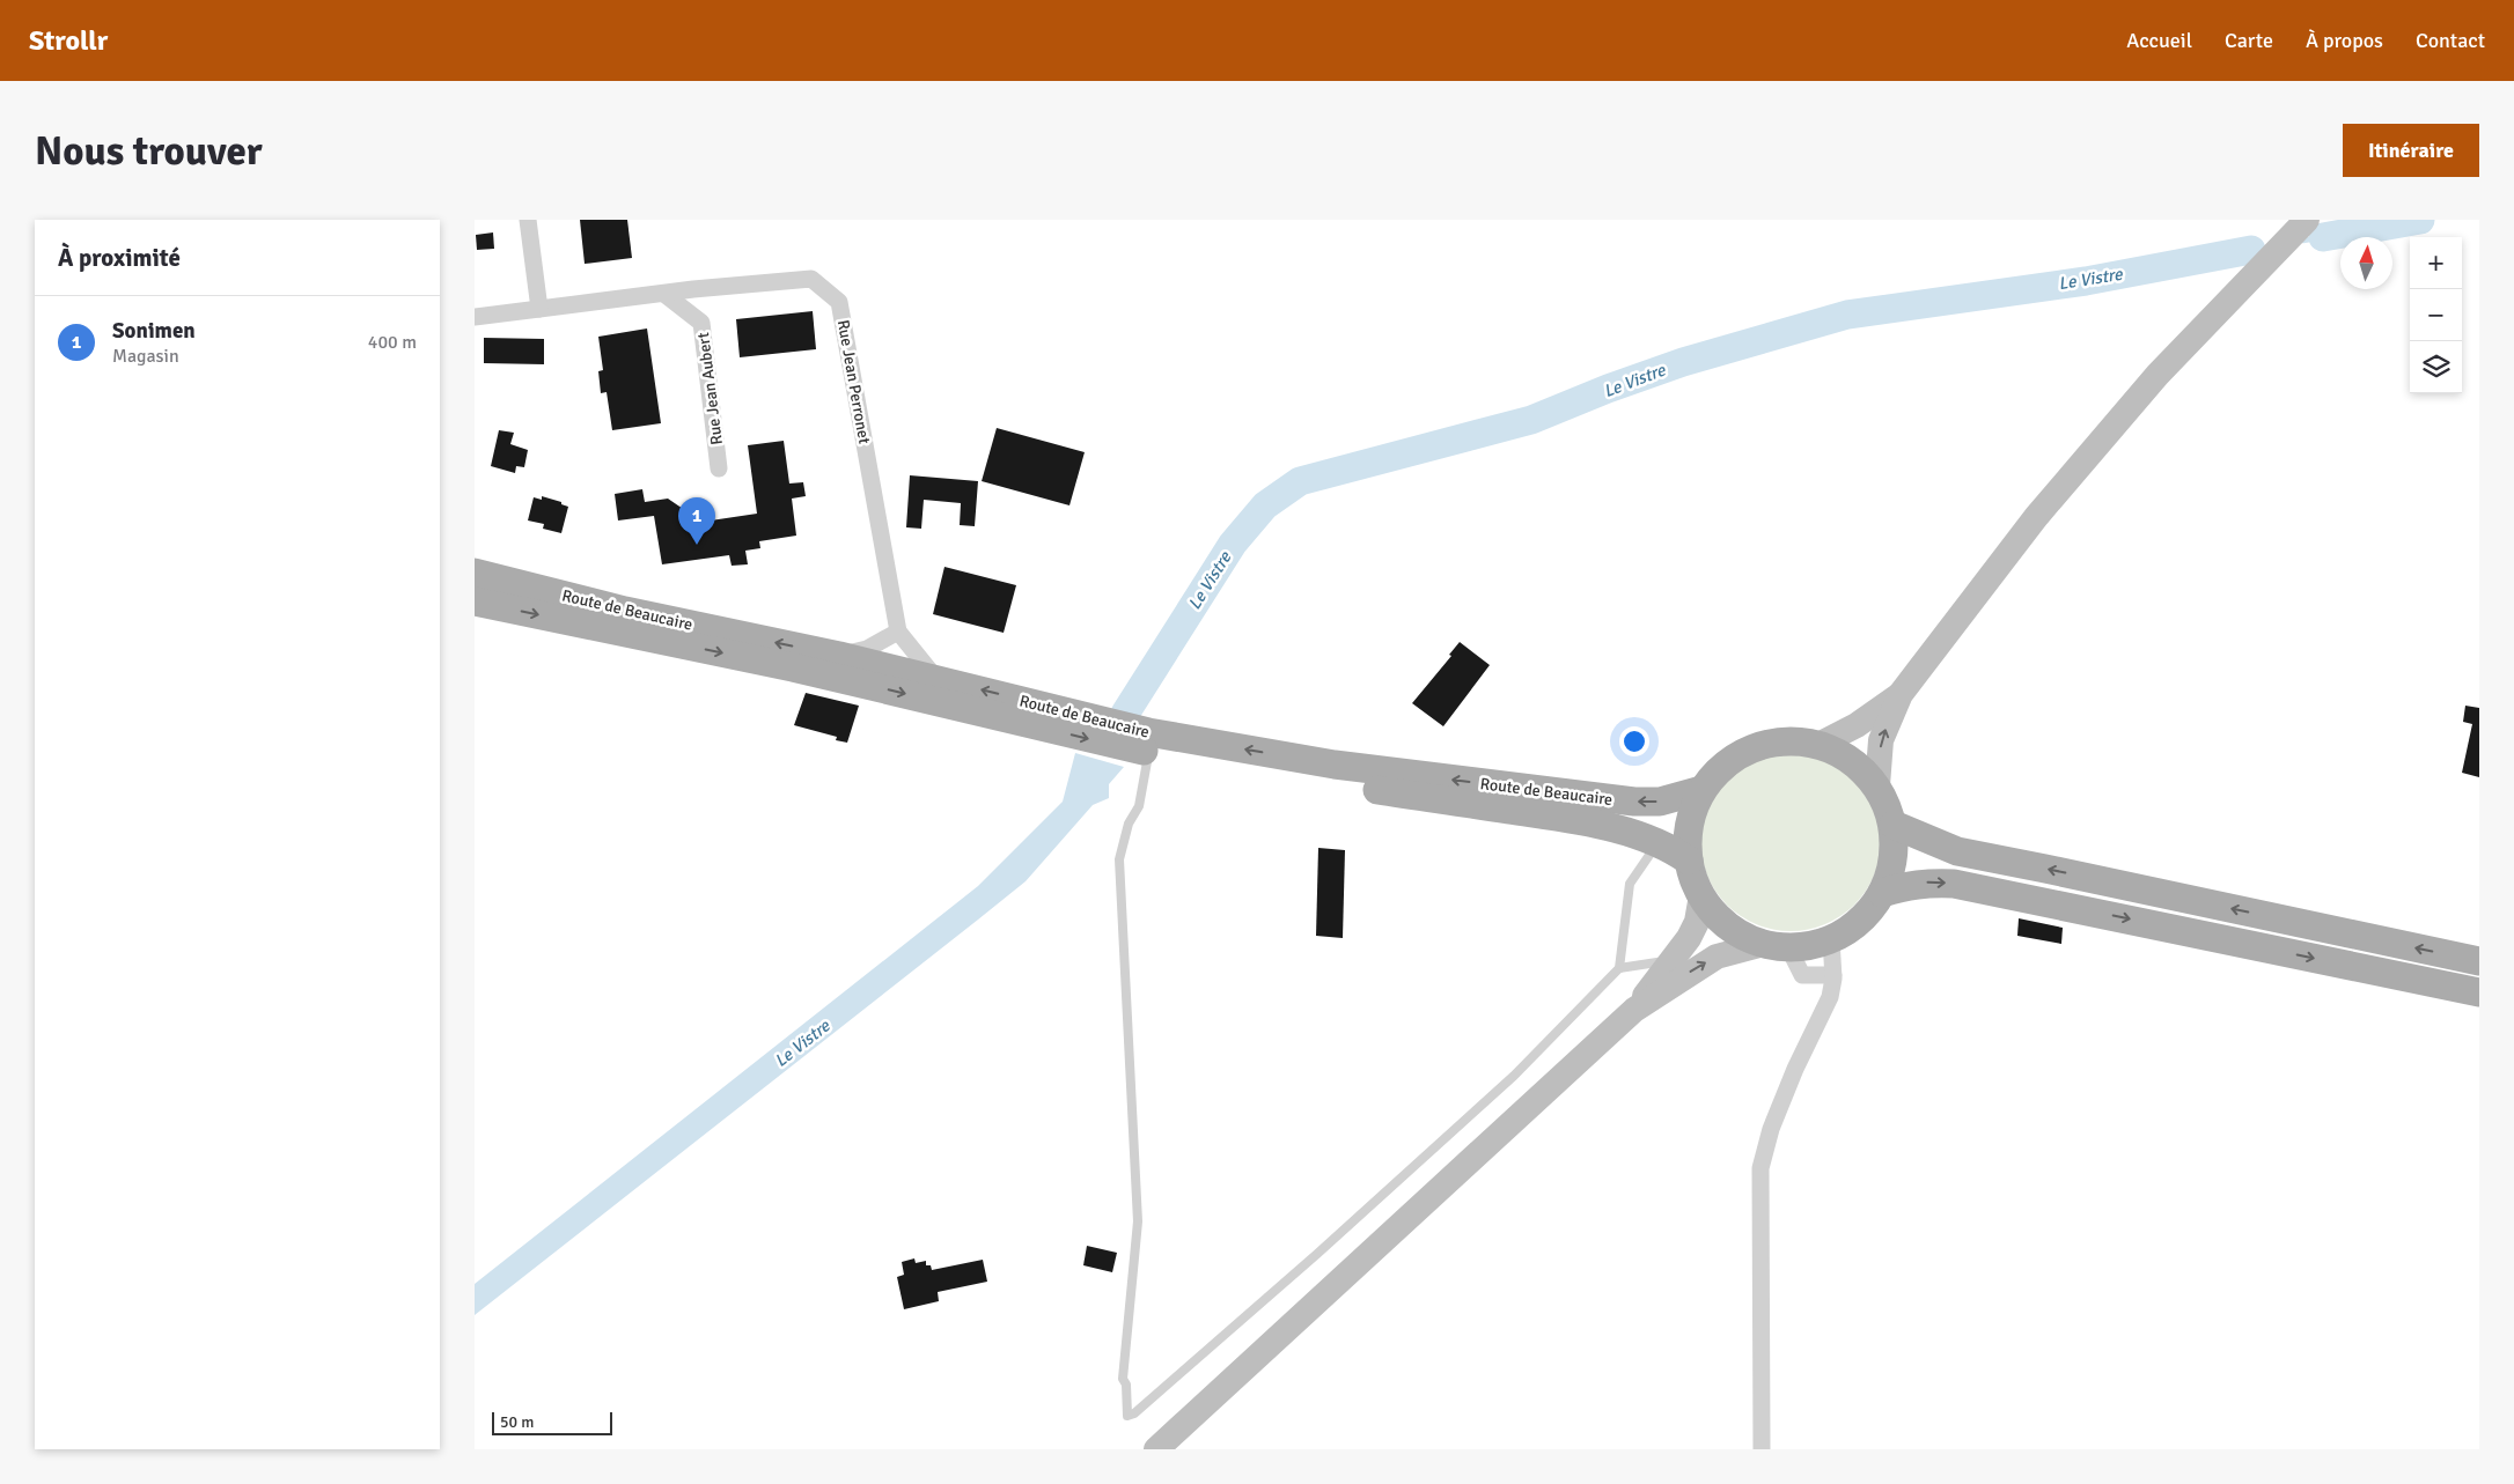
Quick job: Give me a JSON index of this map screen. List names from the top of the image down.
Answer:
{
  "streets": {
    "main road": ["Route de Beaucaire"],
    "street": ["Rue Jean Perronet", "Rue Jean Aubert"]
  },
  "crossings": [
    ["Rue Jean Perronet", "Rue Jean Aubert"],
    ["Rue Jean Perronet", "Route de Beaucaire"]
  ],
  "water": ["Le Vistre"],
  "scale_bar": "50 m",
  "north": "top",
  "page": {
    "header": "Strollr",
    "nav": [
      "Accueil",
      "Carte",
      "À propos",
      "Contact"
    ],
    "buttons": "Itinéraire",
    "title": "Nous trouver",
    "heading": "À proximité",
    "map_buttons": ["+", "−"],
    "list": [
      {
        "mark": "1",
        "name": "Sonimen",
        "note": "Magasin",
        "value": "400 m"
      }
    ],
    "pins": "1",
    "scale": "50 m"
  }
}
